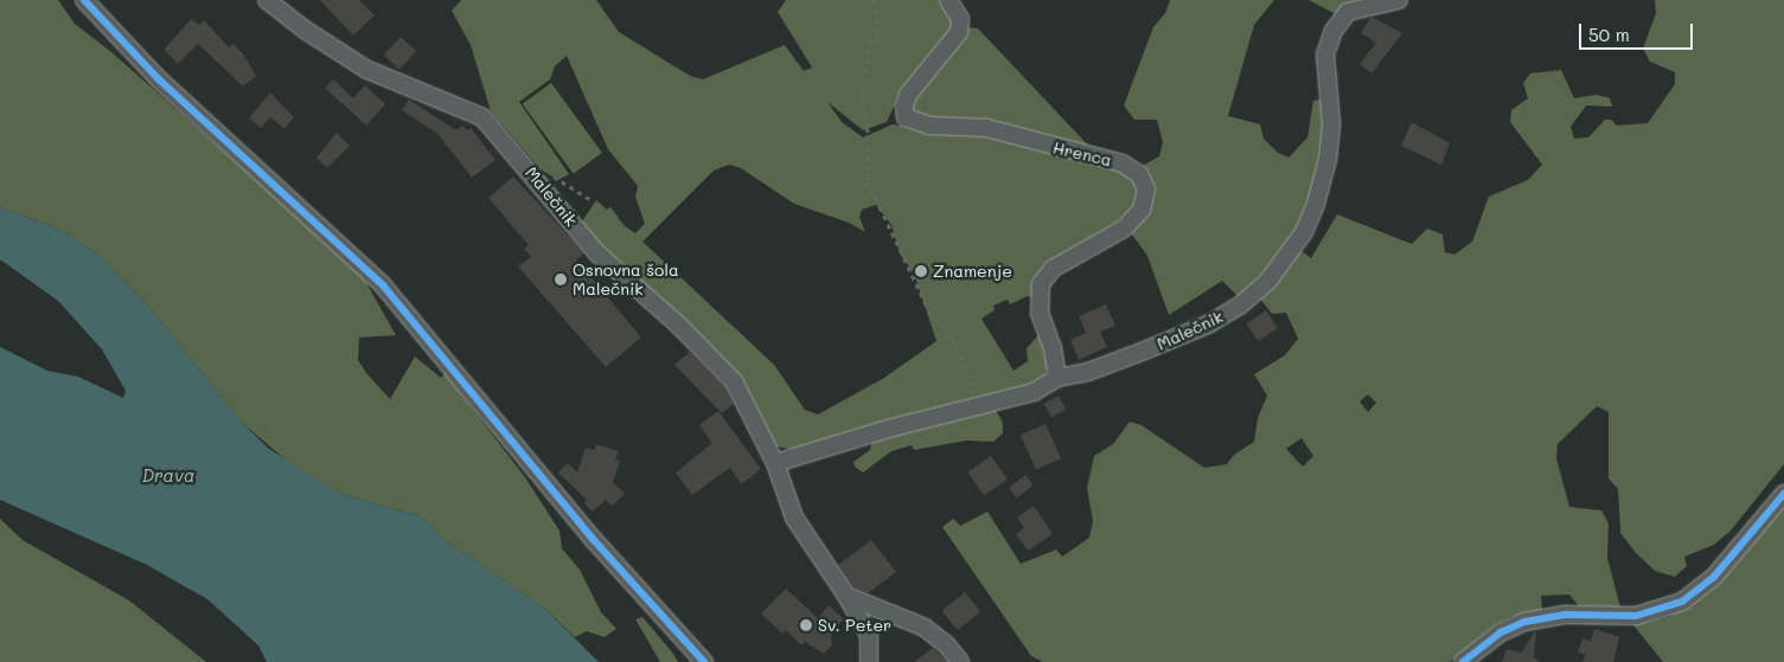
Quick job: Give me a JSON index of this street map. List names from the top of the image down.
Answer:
{
  "streets": {
    "street": ["Hrenca", "Malečnik"]
  },
  "crossings": [
    ["Hrenca", "Malečnik"]
  ],
  "water": ["Drava"],
  "places": ["Znamenje", "Osnovna šola Malečnik", "Sv. Peter"],
  "scale_bar": "50 m"
}
